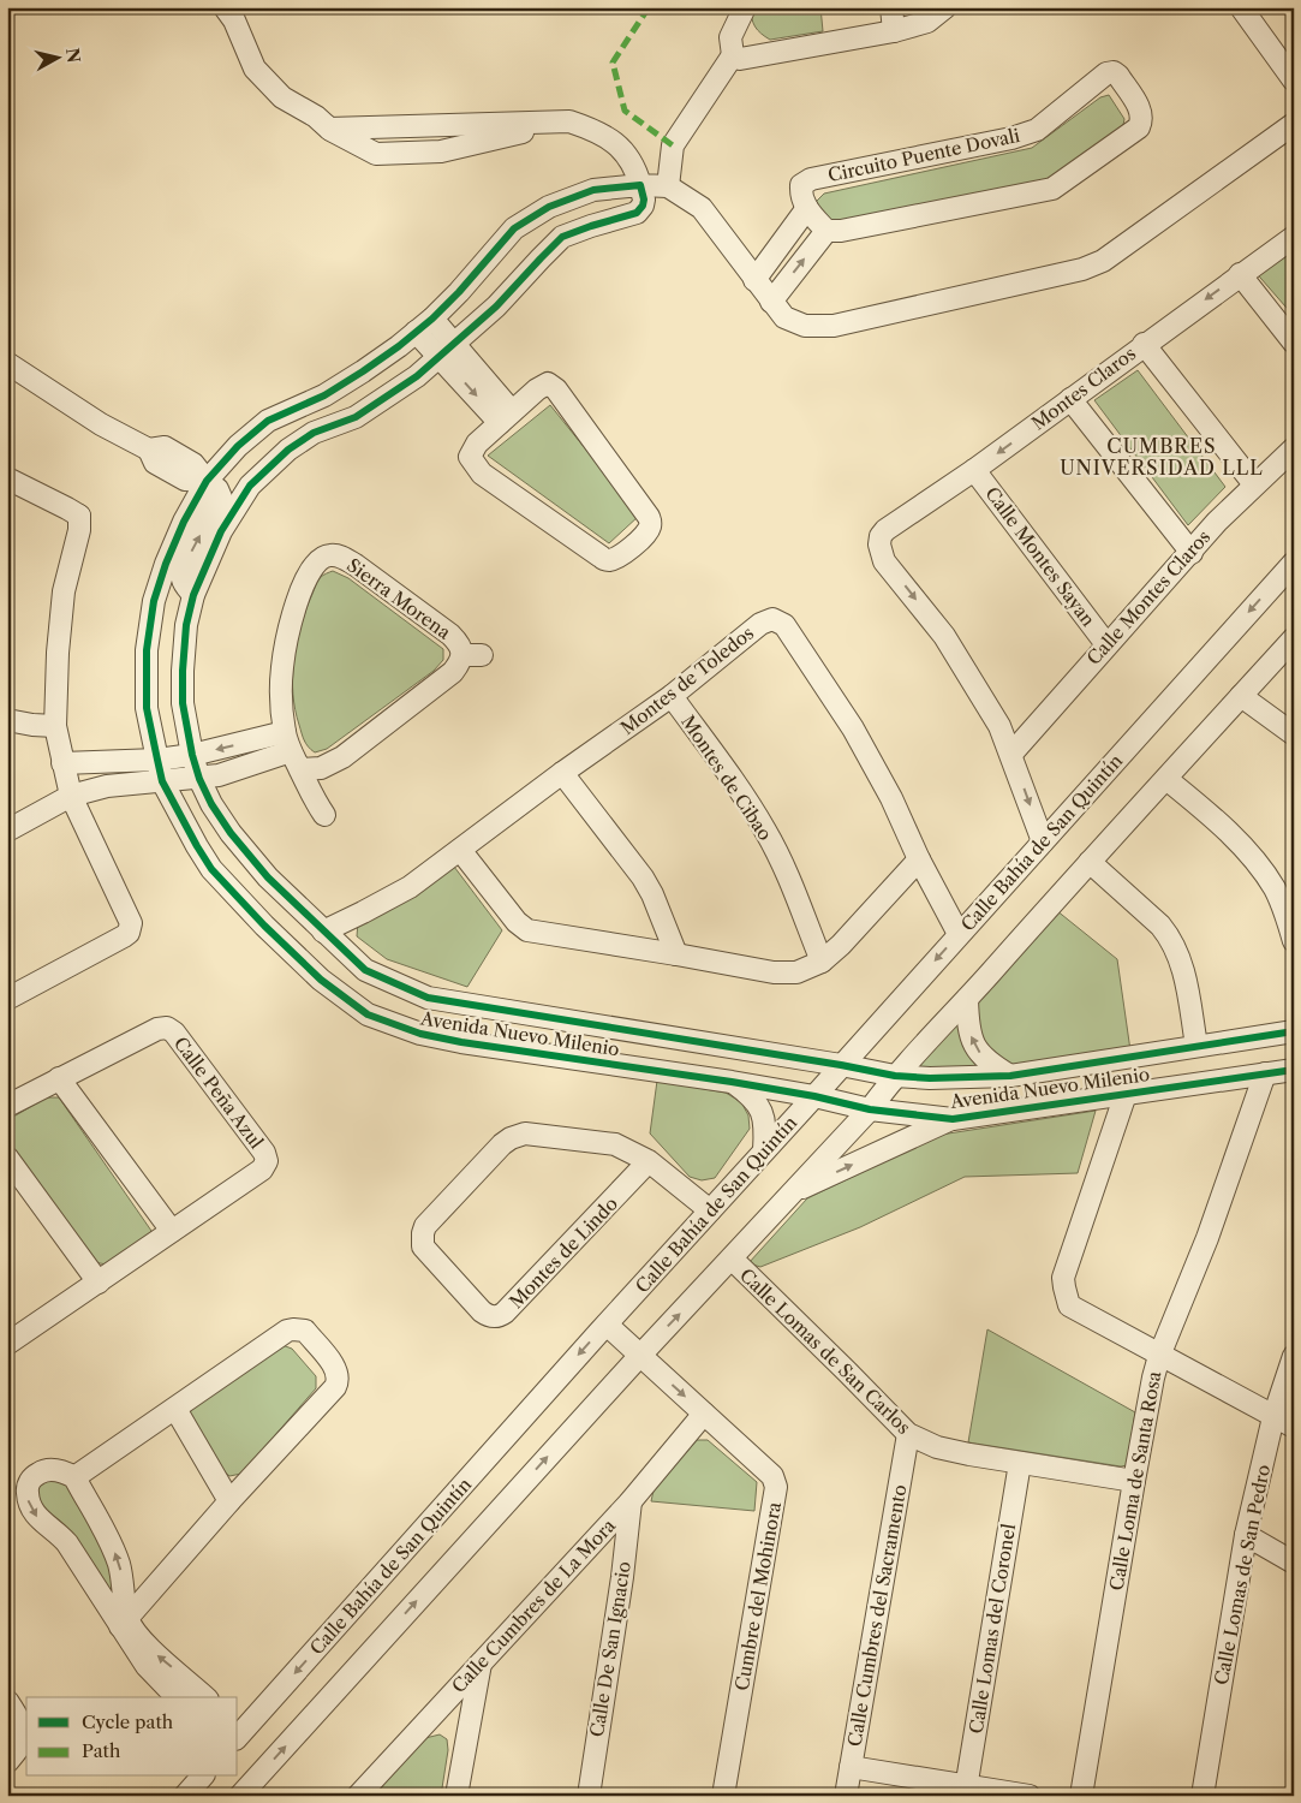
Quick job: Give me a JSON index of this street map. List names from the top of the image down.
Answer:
{
  "streets": {
    "street": [
      "Circuito Puente Dovali",
      "Montes Claros",
      "Calle Montes Sayan",
      "Calle Montes Claros",
      "Sierra Morena",
      "Montes de Toledos",
      "Montes de Cibao",
      "Calle Bahía de San Quintín",
      "Avenida Nuevo Milenio",
      "Calle Peña Azul",
      "Montes de Lindo",
      "Calle Lomas de San Carlos",
      "Calle Loma de Santa Rosa",
      "Calle Lomas de San Pedro",
      "Cumbre del Mohinora",
      "Calle Cumbres de La Mora",
      "Calle Cumbres del Sacramento",
      "Calle Lomas del Coronel",
      "Calle De San Ignacio"
    ]
  },
  "crossings": [
    ["Montes Claros", "Calle Montes Sayan"],
    ["Montes Claros", "Calle Montes Claros"],
    ["Calle Montes Sayan", "Calle Montes Claros"],
    ["Sierra Morena", "Avenida Nuevo Milenio"],
    ["Montes de Toledos", "Montes de Cibao"],
    ["Montes de Toledos", "Calle Bahía de San Quintín"],
    ["Montes de Toledos", "Avenida Nuevo Milenio"],
    ["Calle Bahía de San Quintín", "Avenida Nuevo Milenio"],
    ["Calle Bahía de San Quintín", "Montes de Lindo"],
    ["Calle Bahía de San Quintín", "Cumbre del Mohinora"],
    ["Avenida Nuevo Milenio", "Calle Loma de Santa Rosa"],
    ["Calle Lomas de San Carlos", "Calle Loma de Santa Rosa"],
    ["Calle Lomas de San Carlos", "Calle Cumbres del Sacramento"],
    ["Calle Lomas de San Carlos", "Calle Lomas del Coronel"],
    ["Cumbre del Mohinora", "Calle Cumbres de La Mora"],
    ["Calle Cumbres de La Mora", "Calle De San Ignacio"]
  ],
  "districts": ["CUMBRES UNIVERSIDAD LLL"],
  "legend": ["Cycle path", "Path"],
  "north": "right"
}
